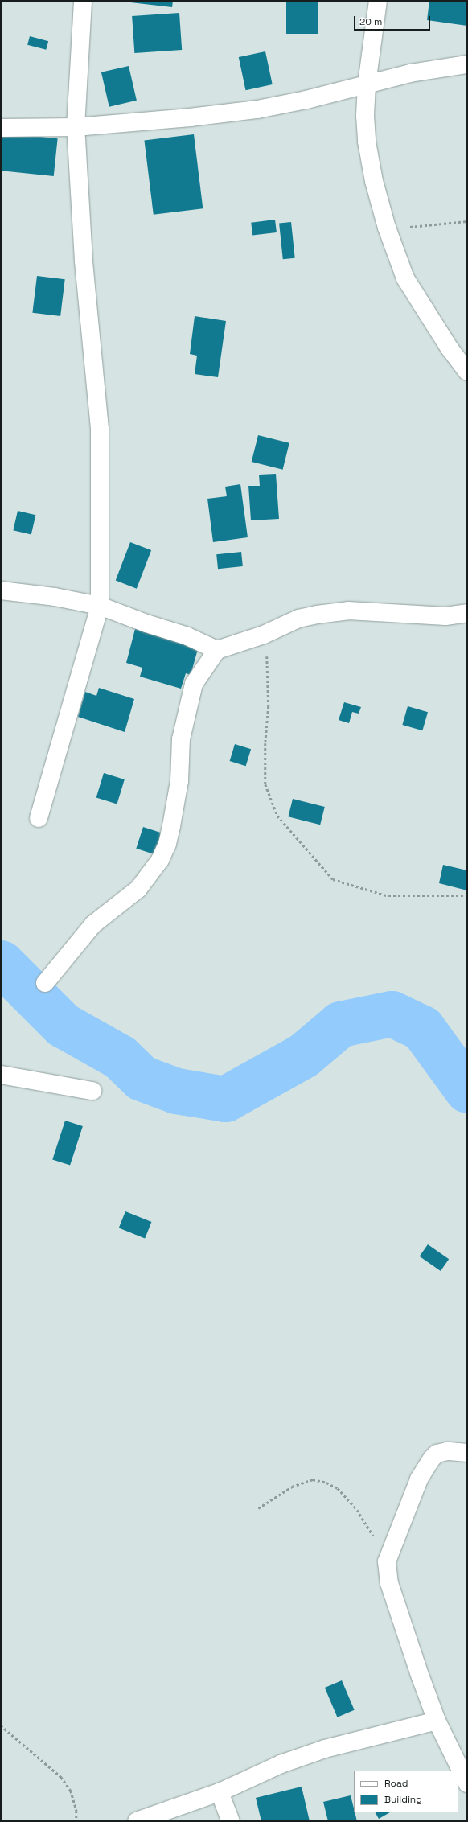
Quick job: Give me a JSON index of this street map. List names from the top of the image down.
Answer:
{
  "legend": ["Road", "Building"],
  "scale_bar": "20 m"
}
